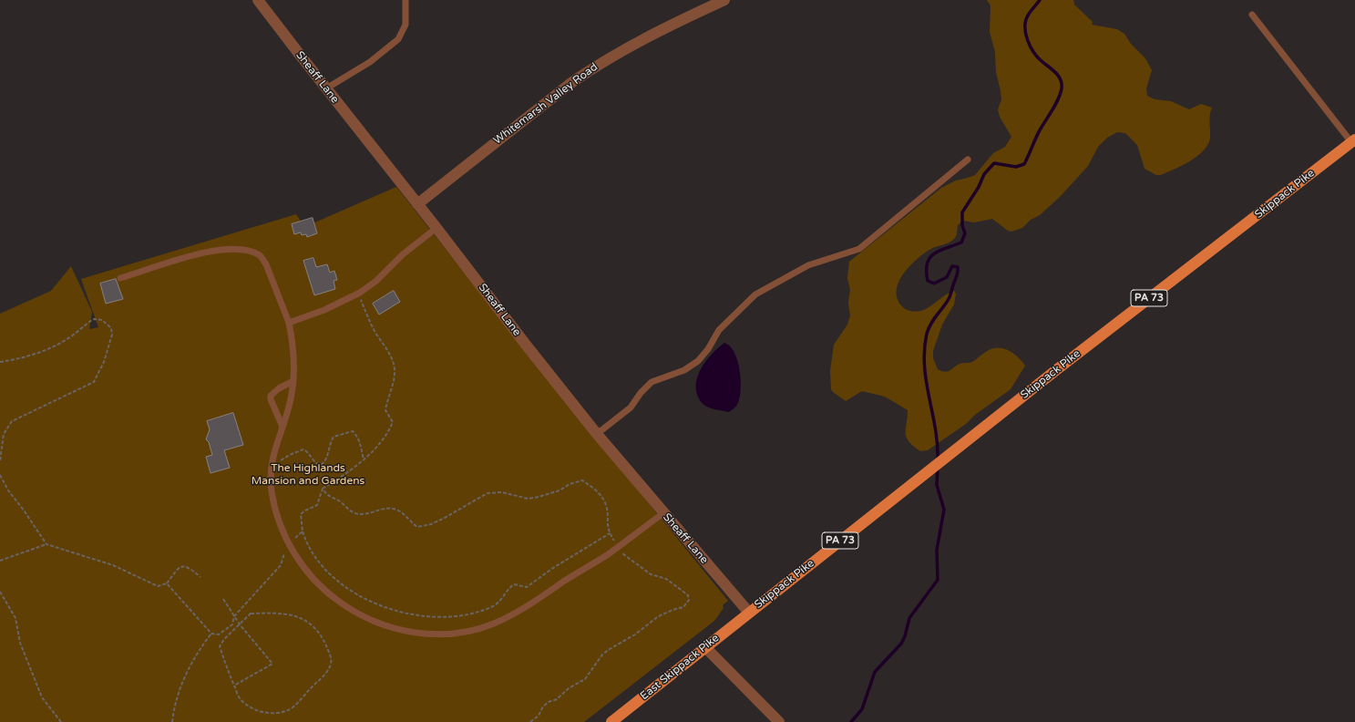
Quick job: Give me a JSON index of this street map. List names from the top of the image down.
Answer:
{
  "streets": {
    "main road": ["Skippack Pike", "PA 73", "East Skippack Pike"],
    "street": ["Sheaff Lane", "Whitemarsh Valley Road"]
  },
  "crossings": [
    ["Sheaff Lane", "Whitemarsh Valley Road"],
    ["Sheaff Lane", "Skippack Pike"],
    ["Sheaff Lane", "East Skippack Pike"],
    ["Skippack Pike", "East Skippack Pike"]
  ],
  "parks": ["The Highlands Mansion and Gardens"]
}
